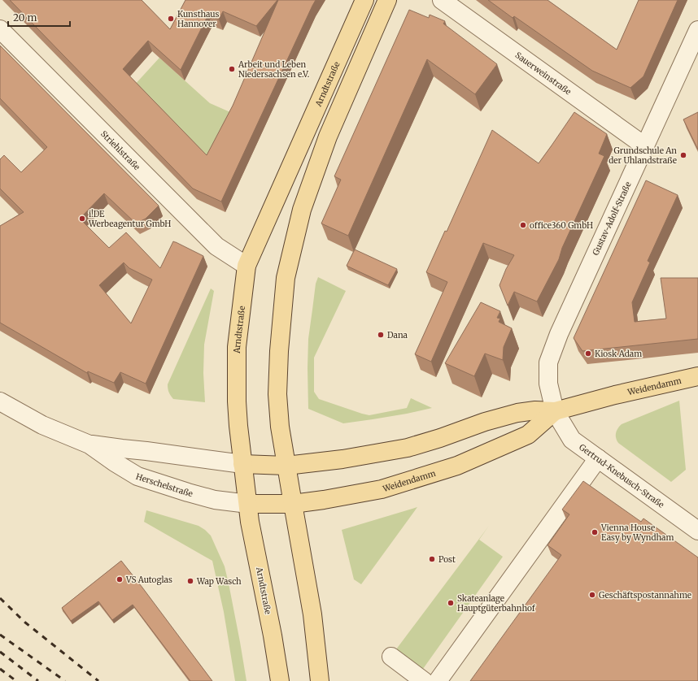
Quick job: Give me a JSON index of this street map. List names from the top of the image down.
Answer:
{
  "streets": {
    "main road": ["Arndtstraße", "Weidendamm"],
    "street": [
      "Sauerweinstraße",
      "Striehlstraße",
      "Gustav-Adolf-Straße",
      "Gertrud-Knebusch-Straße",
      "Herschelstraße"
    ]
  },
  "crossings": [
    ["Sauerweinstraße", "Gustav-Adolf-Straße"],
    ["Arndtstraße", "Striehlstraße"],
    ["Arndtstraße", "Weidendamm"],
    ["Arndtstraße", "Herschelstraße"],
    ["Gustav-Adolf-Straße", "Weidendamm"],
    ["Gustav-Adolf-Straße", "Gertrud-Knebusch-Straße"],
    ["Weidendamm", "Gertrud-Knebusch-Straße"],
    ["Weidendamm", "Herschelstraße"]
  ],
  "places": [
    "Kunsthaus Hannover",
    "Arbeit und Leben Niedersachsen e.V.",
    "Grundschule An der Uhlandstraße",
    "i!DE Werbeagentur GmbH",
    "office360 GmbH",
    "Dana",
    "Kiosk Adam",
    "Vienna House Easy by Wyndham",
    "Post",
    "VS Autoglas",
    "Wap Wasch",
    "Geschäftspostannahme",
    "Skateanlage Hauptgüterbahnhof"
  ],
  "scale_bar": "20 m"
}
